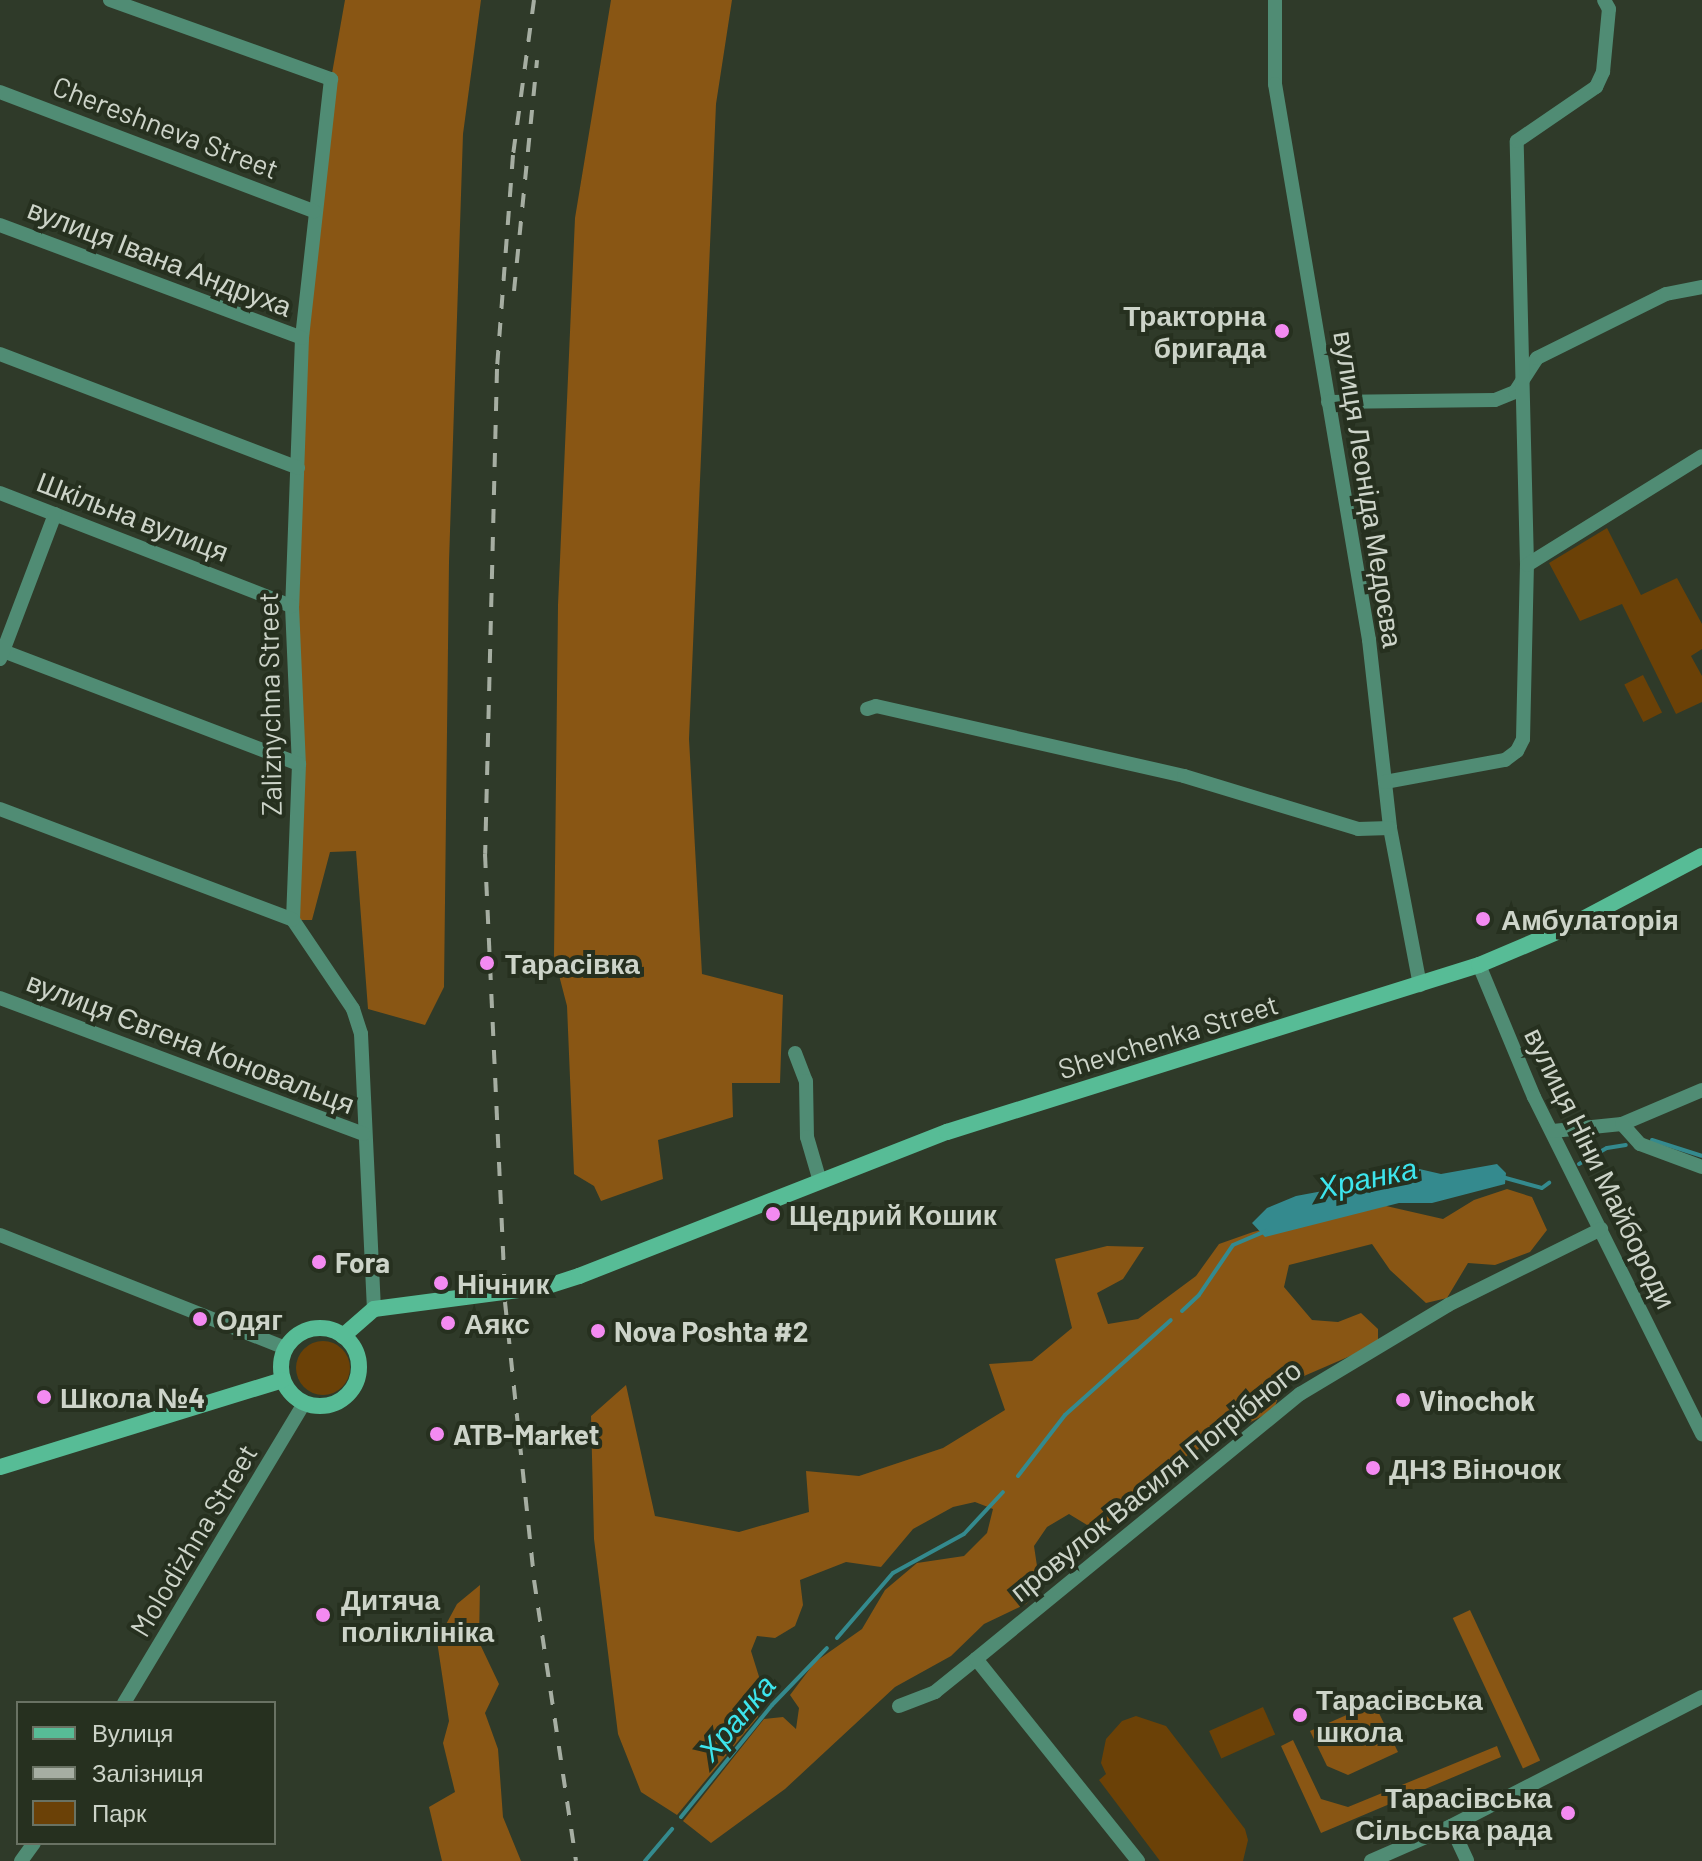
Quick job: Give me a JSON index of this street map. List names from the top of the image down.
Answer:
{
  "streets": {
    "main road": ["Shevchenka Street"],
    "street": [
      "Chereshneva Street",
      "вулиця Івана Андруха",
      "вулиця Леоніда Медоєва",
      "Шкільна вулиця",
      "Zaliznychna Street",
      "вулиця Євгена Коновальця",
      "вулиця Ніни Майбороди",
      "провулок Василя Погрібного",
      "Molodizhna Street"
    ]
  },
  "crossings": [
    ["Chereshneva Street", "Zaliznychna Street"],
    ["вулиця Івана Андруха", "Zaliznychna Street"],
    ["вулиця Леоніда Медоєва", "Shevchenka Street"],
    ["Шкільна вулиця", "Zaliznychna Street"],
    ["Shevchenka Street", "вулиця Ніни Майбороди"],
    ["вулиця Ніни Майбороди", "провулок Василя Погрібного"]
  ],
  "water": ["Хранка"],
  "places": [
    "Тракторна бригада",
    "Амбулаторія",
    "Тарасівка",
    "Щедрий Кошик",
    "Fora",
    "Нічник",
    "Одяг",
    "Аякс",
    "Nova Poshta #2",
    "Школа №4",
    "Vinochok",
    "ATB-Market",
    "ДНЗ Віночок",
    "Дитяча поліклініка",
    "Тарасівська школа",
    "Тарасівська Сільська рада"
  ],
  "legend": ["Вулиця", "Залізниця", "Парк"]
}
